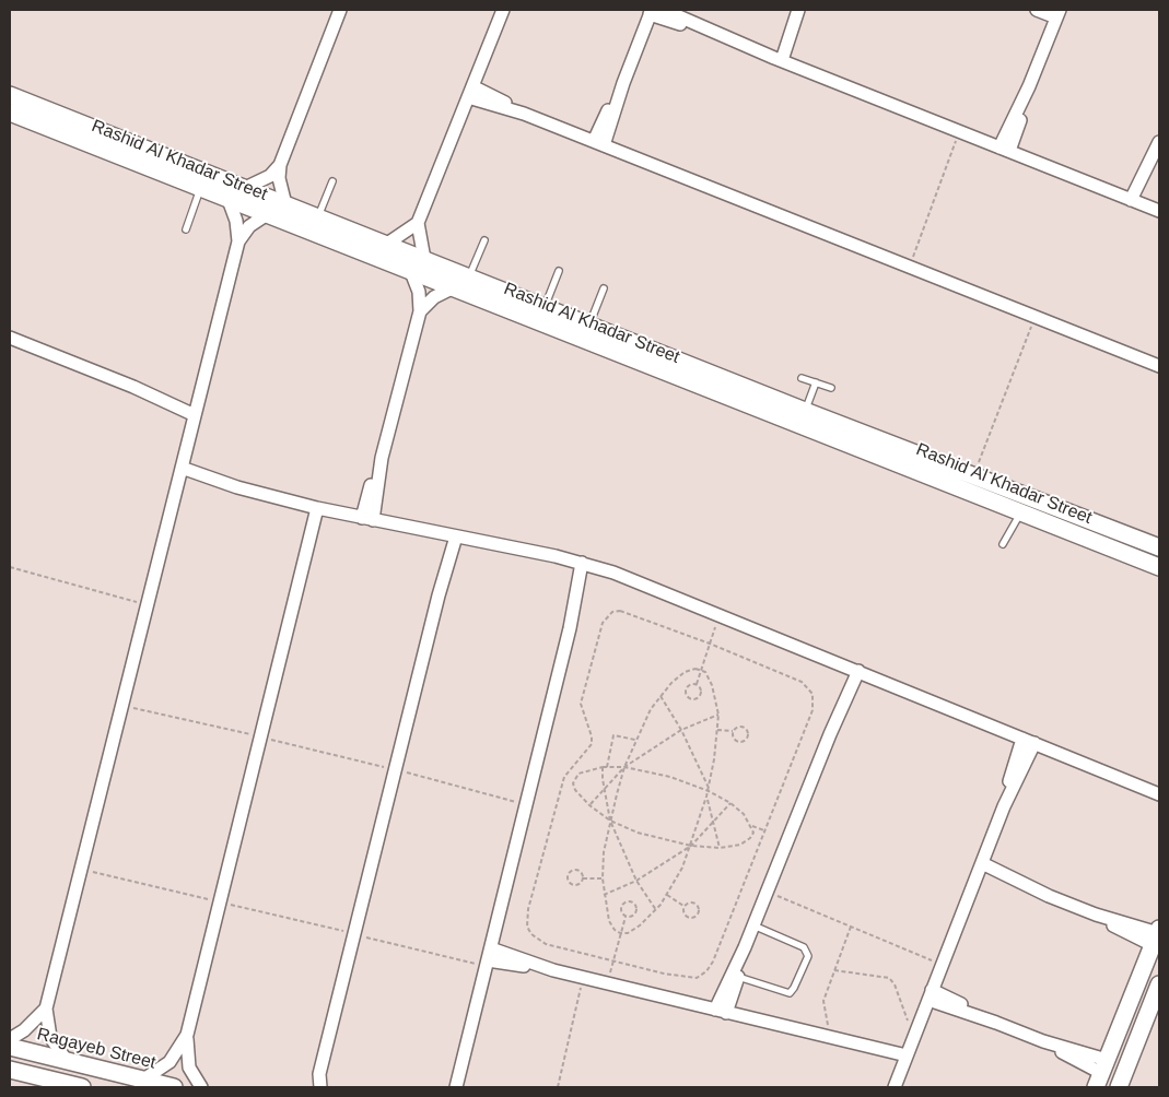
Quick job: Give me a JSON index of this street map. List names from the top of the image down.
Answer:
{
  "streets": {
    "street": ["Rashid Al Khadar Street", "Ragayeb Street"]
  }
}
